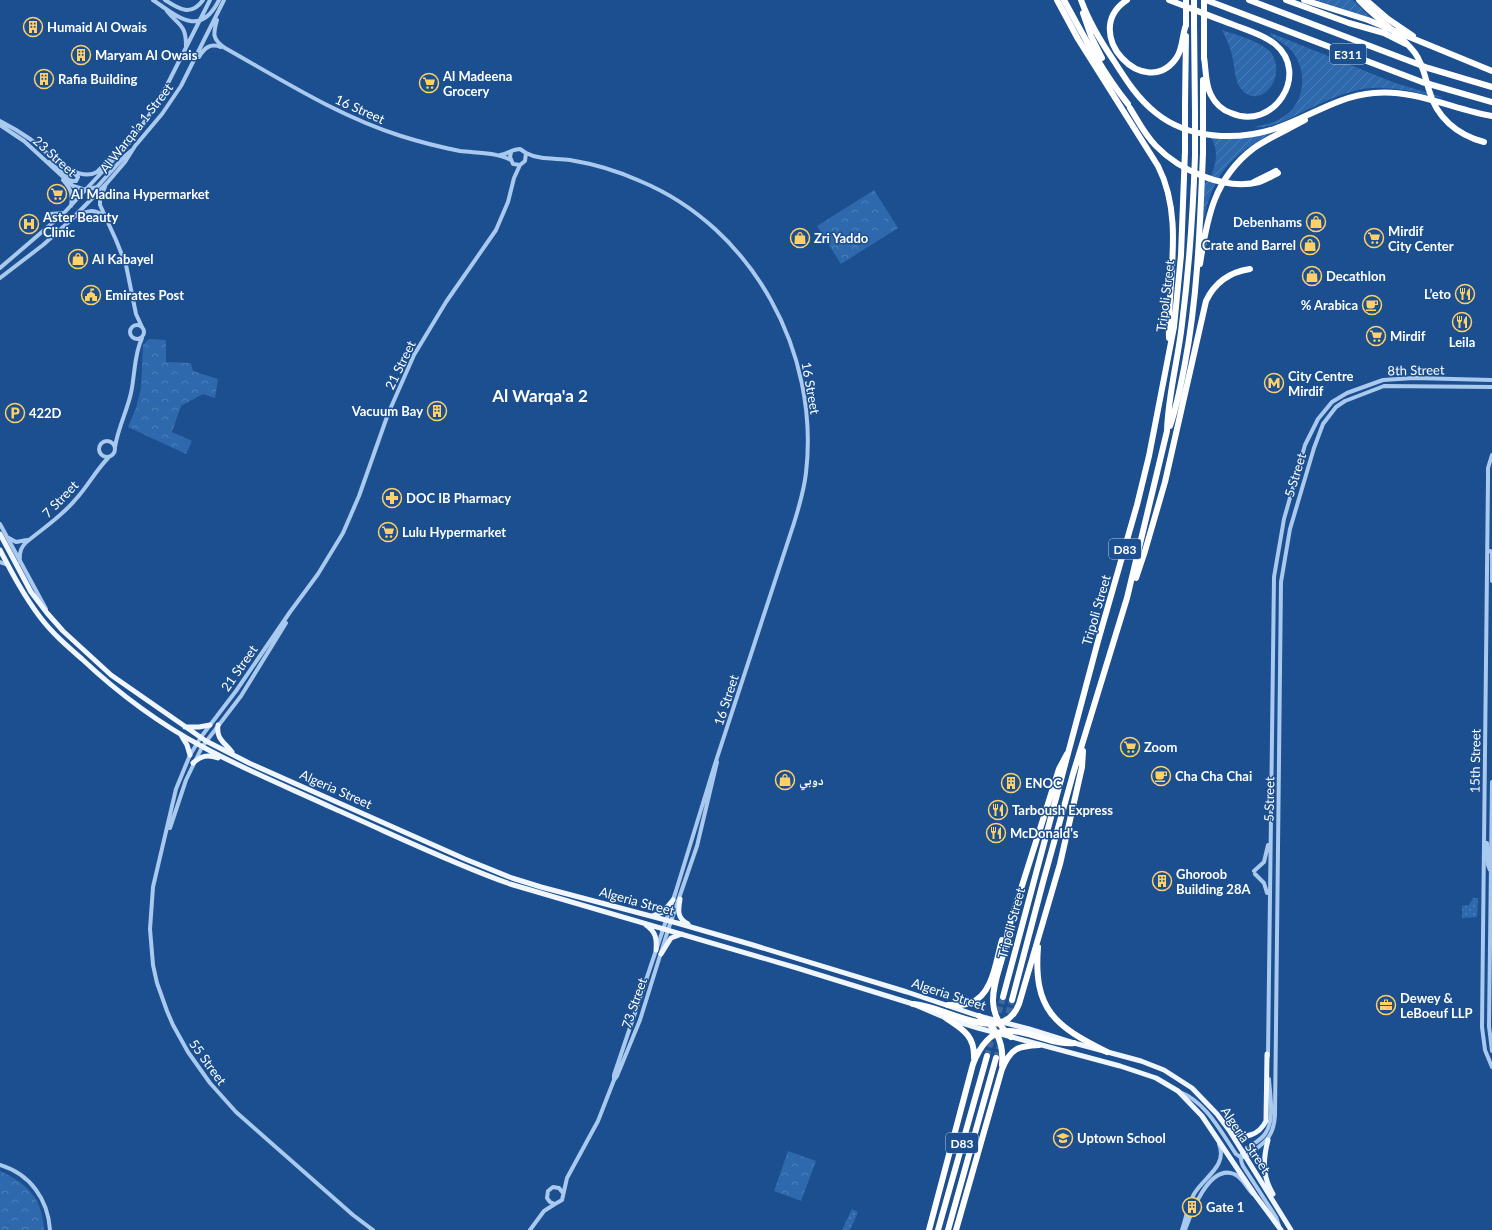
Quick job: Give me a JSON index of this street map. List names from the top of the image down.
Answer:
{
  "streets": {
    "highway": ["E311", "Tripoli Street", "D83"],
    "main road": ["Algeria Street"],
    "street": [
      "16 Street",
      "Al Warqa'a 1 Street",
      "23 Street",
      "21 Street",
      "8th Street",
      "5 Street",
      "7 Street",
      "15th Street",
      "73 Street",
      "55 Street"
    ]
  },
  "crossings": [
    ["16 Street", "Al Warqa'a 1 Street"],
    ["16 Street", "21 Street"],
    ["16 Street", "Algeria Street"],
    ["16 Street", "73 Street"],
    ["Al Warqa'a 1 Street", "23 Street"],
    ["21 Street", "Algeria Street"],
    ["21 Street", "55 Street"],
    ["8th Street", "5 Street"],
    ["5 Street", "Algeria Street"],
    ["Algeria Street", "73 Street"],
    ["Algeria Street", "55 Street"]
  ],
  "districts": ["Al Warqa'a 2"],
  "places": {
    "building": [
      "Humaid Al Owais",
      "Maryam Al Owais",
      "Rafia Building",
      "Vacuum Bay",
      "ENOC",
      "Ghoroob Building 28A",
      "Gate 1"
    ],
    "supermarket": [
      "Al Madeena Grocery",
      "Al Madina Hypermarket",
      "Mirdif City Center",
      "Mirdif",
      "Lulu Hypermarket",
      "Zoom"
    ],
    "shop": [
      "Debenhams",
      "Zri Yaddo",
      "Crate and Barrel",
      "Al Kabayel",
      "Decathlon",
      "دوبي"
    ],
    "hospital": ["Aster Beauty Clinic"],
    "restaurant": [
      "L’eto",
      "Leila",
      "Tarboush Express",
      "McDonald's"
    ],
    "public building": ["Emirates Post"],
    "cafe": ["% Arabica", "Cha Cha Chai"],
    "metro station": ["City Centre Mirdif"],
    "parking": ["422D"],
    "pharmacy": ["DOC IB Pharmacy"],
    "office": ["Dewey & LeBoeuf LLP"],
    "school or university": ["Uptown School"]
  }
}
